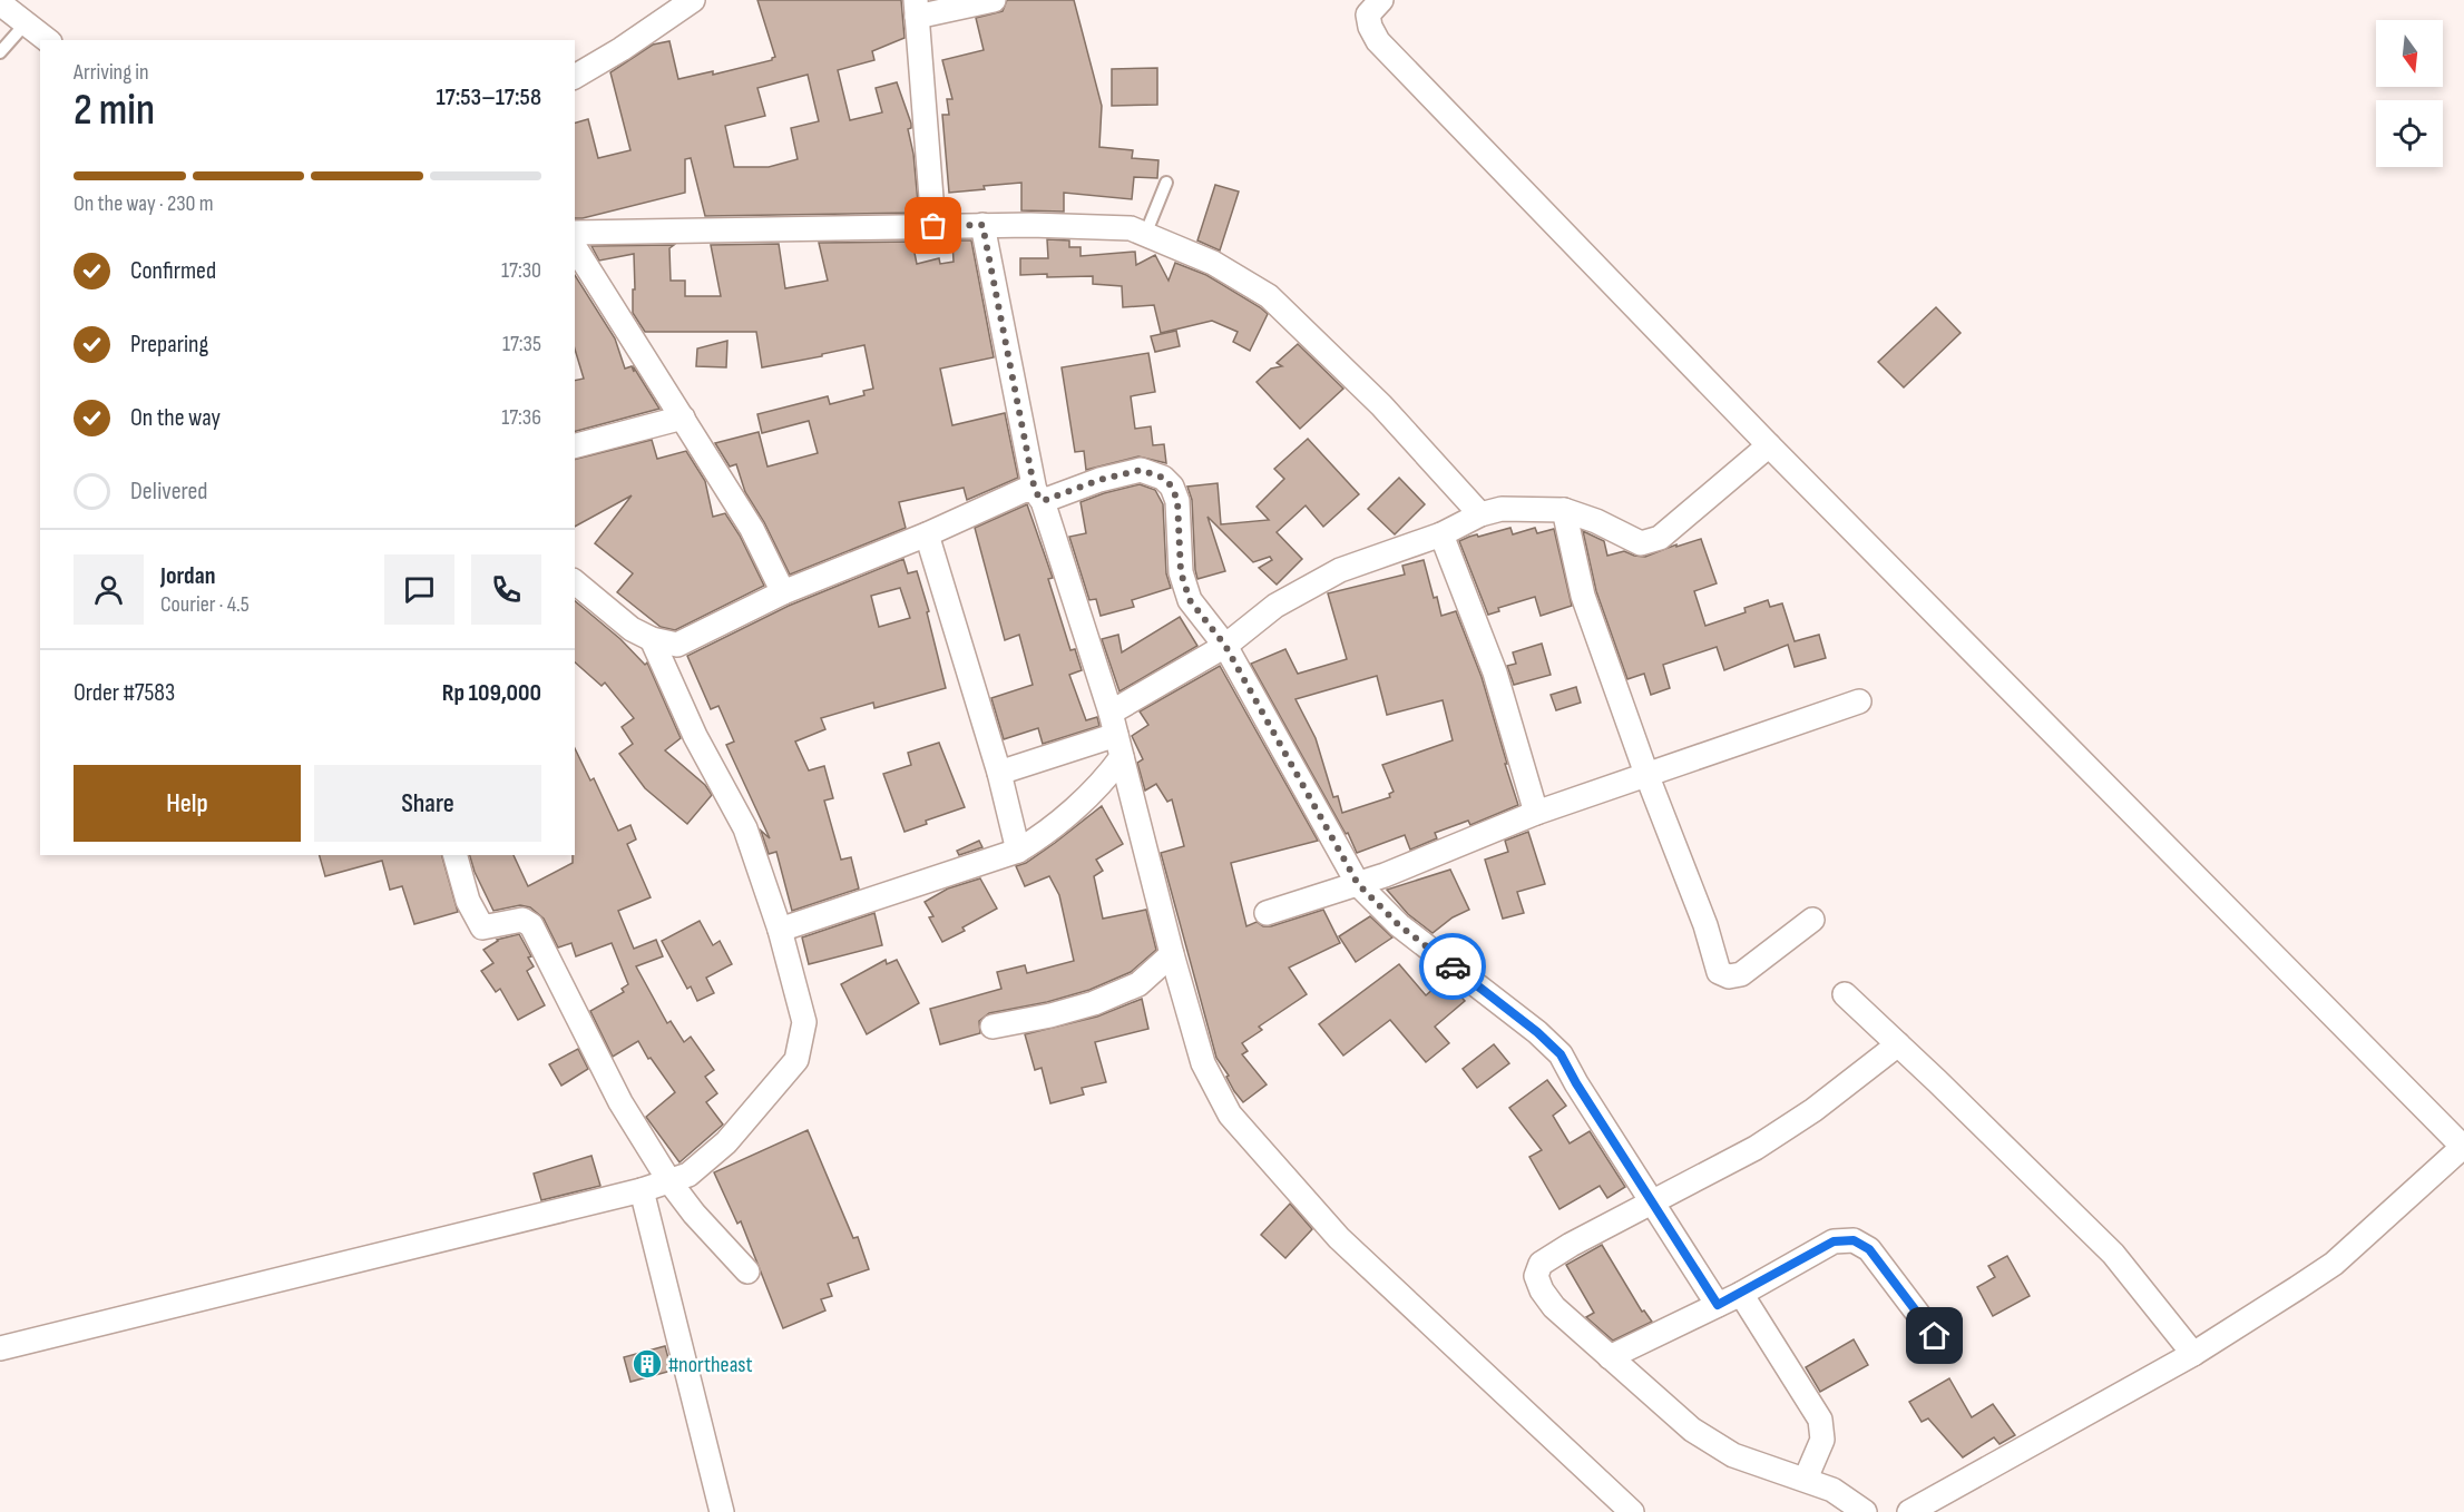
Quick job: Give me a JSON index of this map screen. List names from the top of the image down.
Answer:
{
  "places": {
    "building": ["#northeast"]
  },
  "north": "bottom",
  "page": {
    "heading": ["2 min", "Arriving in", "17:53–17:58"],
    "panel": [
      "Jordan",
      "Courier · 4.5",
      "Order #7583",
      "Rp 109,000"
    ],
    "bar": "On the way · 230 m",
    "list": [
      ["Confirmed", "17:30"],
      ["Preparing", "17:35"],
      ["On the way", "17:36"],
      "Delivered"
    ],
    "buttons": ["Help", "Share"]
  }
}
